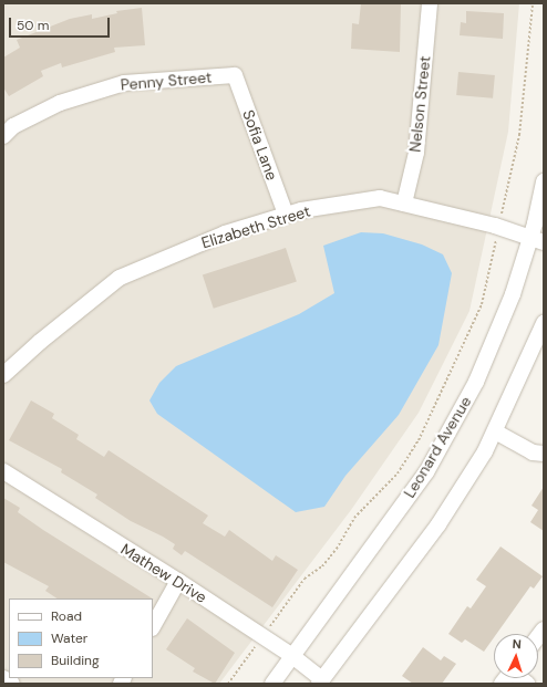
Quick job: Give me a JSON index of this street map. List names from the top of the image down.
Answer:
{
  "streets": {
    "street": [
      "Penny Street",
      "Nelson Street",
      "Sofia Lane",
      "Elizabeth Street",
      "Leonard Avenue",
      "Mathew Drive"
    ]
  },
  "crossings": [
    ["Penny Street", "Sofia Lane"],
    ["Nelson Street", "Elizabeth Street"],
    ["Sofia Lane", "Elizabeth Street"],
    ["Elizabeth Street", "Leonard Avenue"],
    ["Leonard Avenue", "Mathew Drive"]
  ],
  "legend": ["Road", "Water", "Building"],
  "scale_bar": "50 m",
  "north": "top"
}
